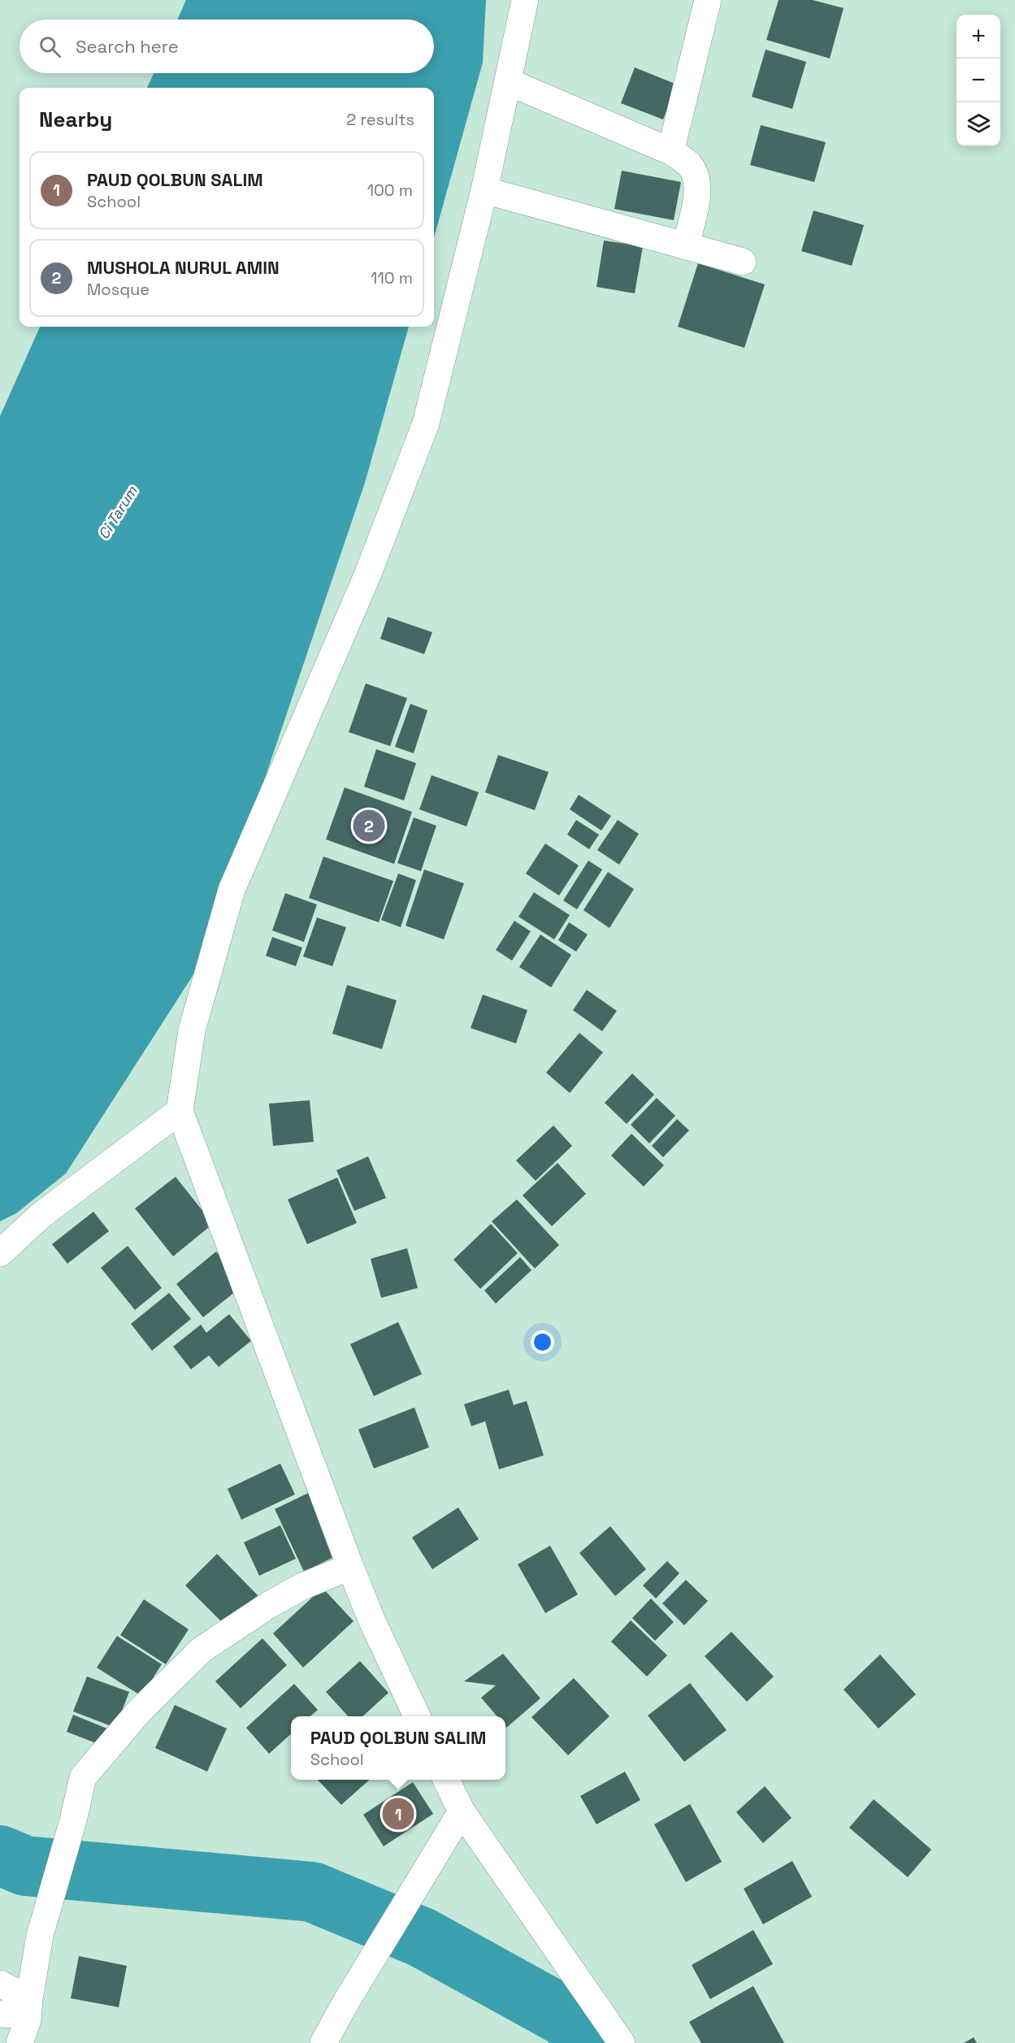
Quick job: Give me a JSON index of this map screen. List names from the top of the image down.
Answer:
{
  "water": ["Ci Tarum"],
  "page": {
    "map_buttons": ["+", "−"],
    "search": "Search here",
    "heading": ["Nearby", "2 results"],
    "list": [
      {
        "mark": "1",
        "name": "PAUD QOLBUN SALIM",
        "note": "School",
        "value": "100 m"
      },
      {
        "mark": "2",
        "name": "MUSHOLA NURUL AMIN",
        "note": "Mosque",
        "value": "110 m"
      }
    ],
    "pins": ["2", "1"],
    "popup": ["PAUD QOLBUN SALIM", "School"]
  }
}
